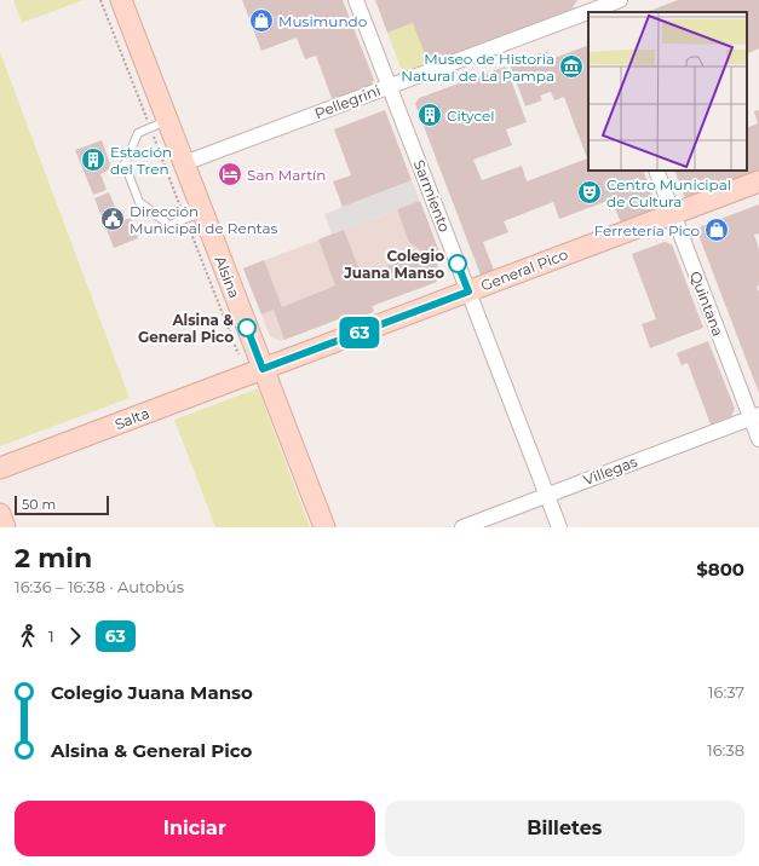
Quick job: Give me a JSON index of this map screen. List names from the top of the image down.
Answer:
{
  "streets": {
    "street": [
      "Pellegrini",
      "Sarmiento",
      "General Pico",
      "Alsina",
      "Quintana",
      "Salta",
      "Villegas"
    ]
  },
  "crossings": [
    ["Pellegrini", "Sarmiento"],
    ["Pellegrini", "Alsina"],
    ["Sarmiento", "General Pico"],
    ["Sarmiento", "Villegas"],
    ["General Pico", "Alsina"],
    ["General Pico", "Quintana"],
    ["General Pico", "Salta"],
    ["Alsina", "Salta"],
    ["Quintana", "Villegas"]
  ],
  "places": {
    "shop": ["Musimundo", "Ferretería Pico"],
    "museum": ["Museo de Historia Natural de La Pampa"],
    "building": ["Citycel", "Estación del Tren"],
    "hotel": ["San Martín"],
    "theatre": ["Centro Municipal de Cultura"],
    "public building": ["Dirección Municipal de Rentas"],
    "other": ["Colegio Juana Manso", "Alsina & General Pico"]
  },
  "lines": ["bus line 63"],
  "scale_bar": "50 m",
  "page": {
    "on_map": "63",
    "scale": "50 m",
    "heading": ["2 min", "16:36 – 16:38 · Autobús", "$800"],
    "legs": ["1", "63"],
    "list": [
      {
        "name": "Colegio Juana Manso",
        "value": "16:37"
      },
      {
        "name": "Alsina & General Pico",
        "value": "16:38"
      }
    ],
    "buttons": ["Iniciar", "Billetes"]
  }
}
